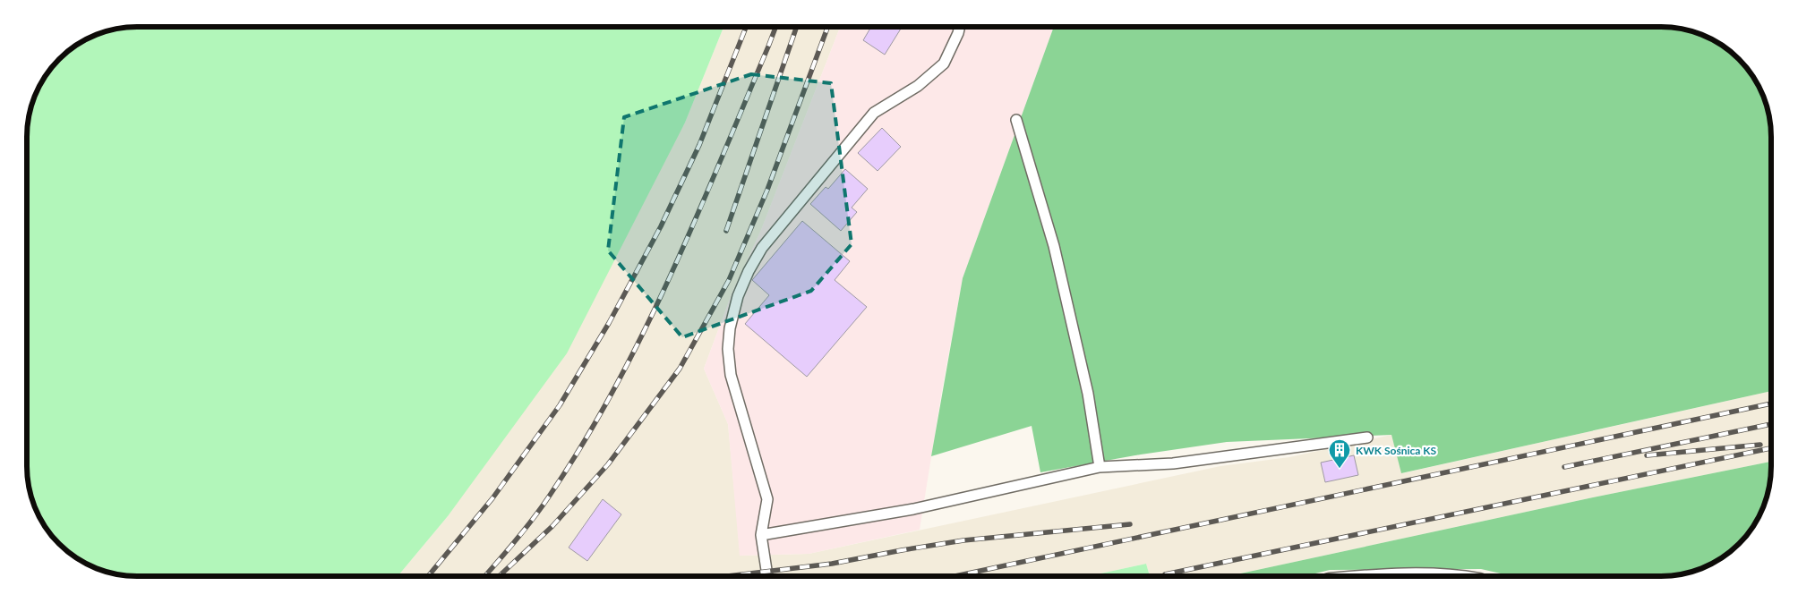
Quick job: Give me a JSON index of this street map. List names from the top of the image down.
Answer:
{
  "places": {
    "building": ["KWK Sośnica KS"]
  }
}
